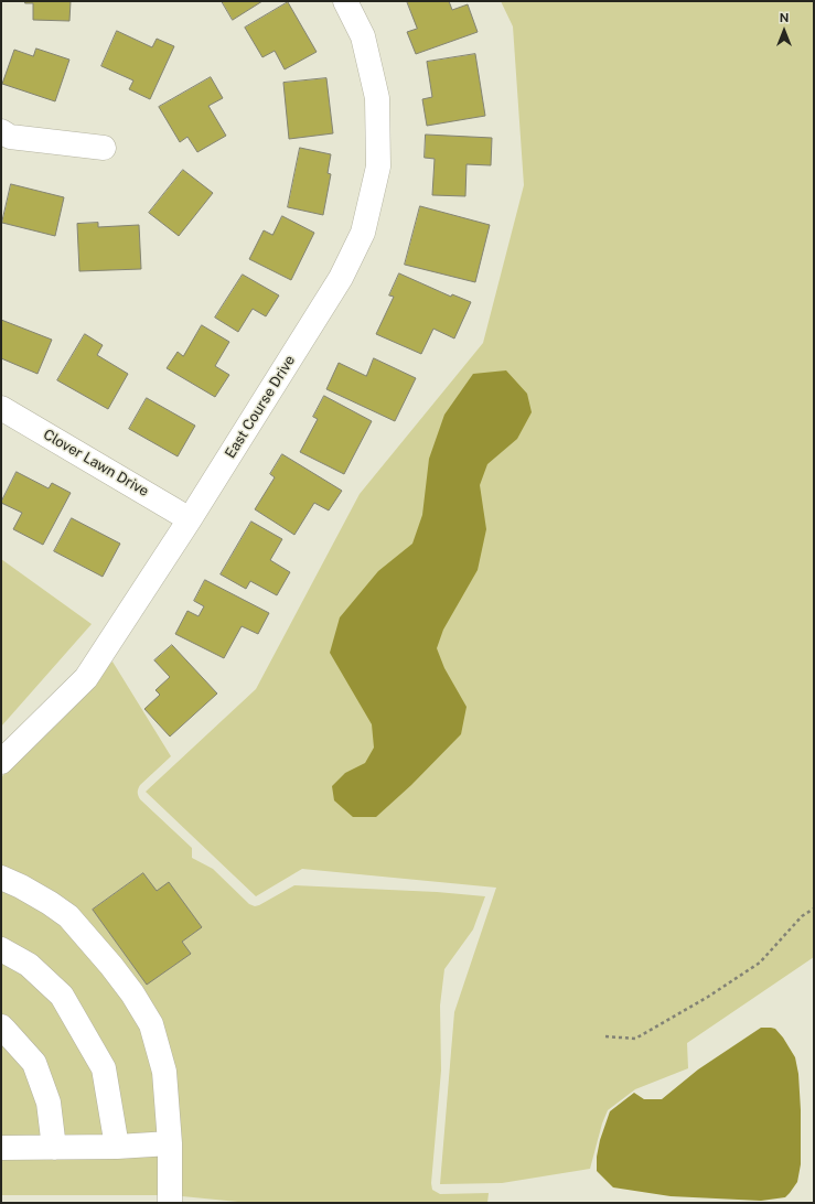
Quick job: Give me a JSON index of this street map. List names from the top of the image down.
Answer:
{
  "streets": {
    "street": ["East Course Drive", "Clover Lawn Drive"]
  },
  "crossings": [
    ["East Course Drive", "Clover Lawn Drive"]
  ],
  "north": "top"
}
